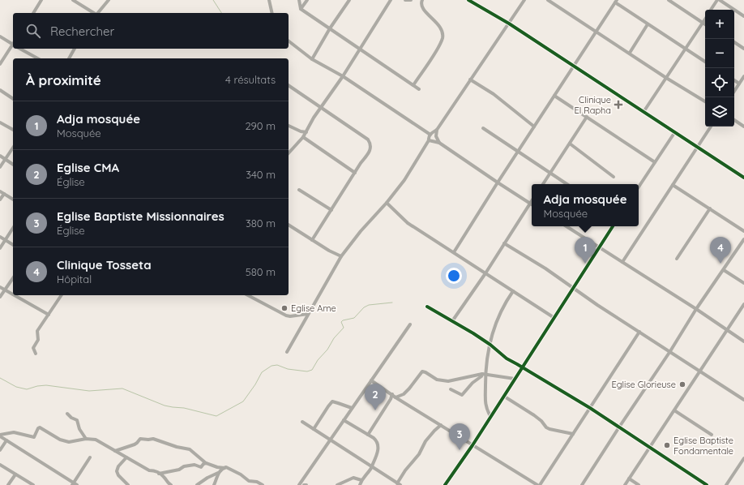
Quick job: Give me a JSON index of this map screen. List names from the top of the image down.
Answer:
{
  "places": {
    "health": ["Clinique El Rapha"],
    "other": ["Eglise Ame", "Eglise Glorieuse", "Eglise Baptiste Fondamentale"]
  },
  "page": {
    "map_buttons": ["+", "−"],
    "search": "Rechercher",
    "heading": ["À proximité", "4 résultats"],
    "list": [
      {
        "mark": "1",
        "name": "Adja mosquée",
        "note": "Mosquée",
        "value": "290 m"
      },
      {
        "mark": "2",
        "name": "Eglise CMA",
        "note": "Église",
        "value": "340 m"
      },
      {
        "mark": "3",
        "name": "Eglise Baptiste Missionnaires",
        "note": "Église",
        "value": "380 m"
      },
      {
        "mark": "4",
        "name": "Clinique Tosseta",
        "note": "Hôpital",
        "value": "580 m"
      }
    ],
    "popup": ["Adja mosquée", "Mosquée"],
    "pins": [
      "1",
      "4",
      "2",
      "3"
    ]
  }
}
